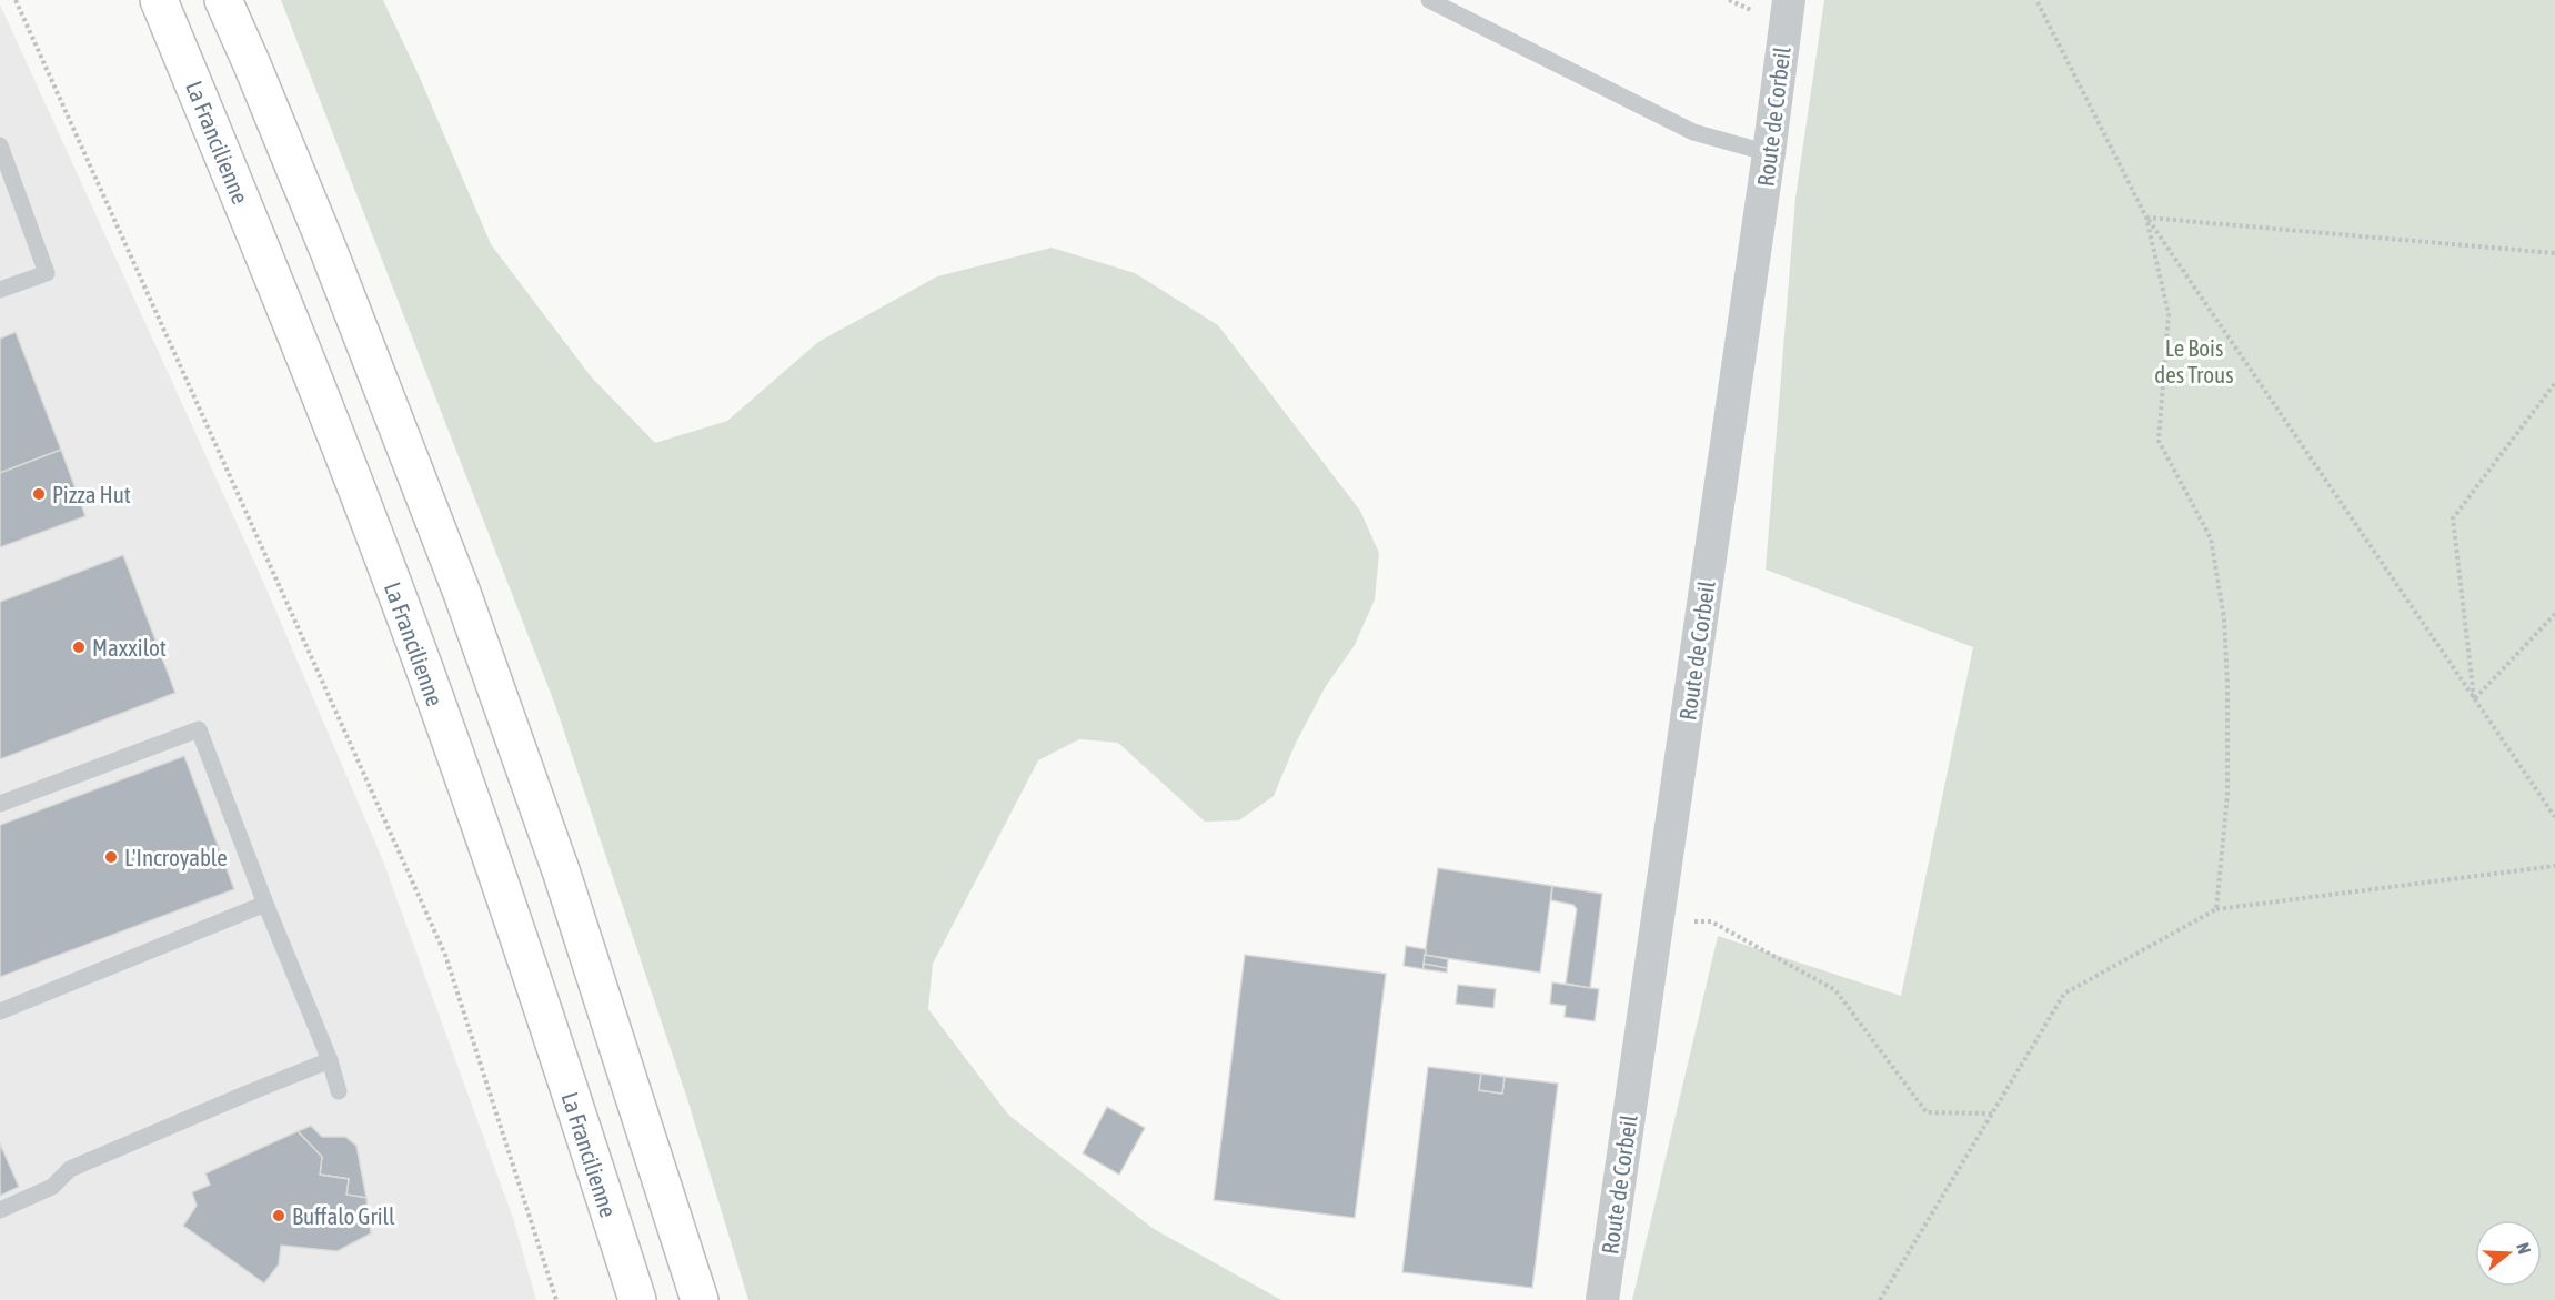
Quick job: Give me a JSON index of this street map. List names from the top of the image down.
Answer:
{
  "streets": {
    "highway": ["La Francilienne"],
    "street": ["Route de Corbeil"]
  },
  "parks": ["Le Bois des Trous"],
  "places": [
    "Pizza Hut",
    "Maxxilot",
    "L'Incroyable",
    "Buffalo Grill"
  ],
  "north": "right"
}
